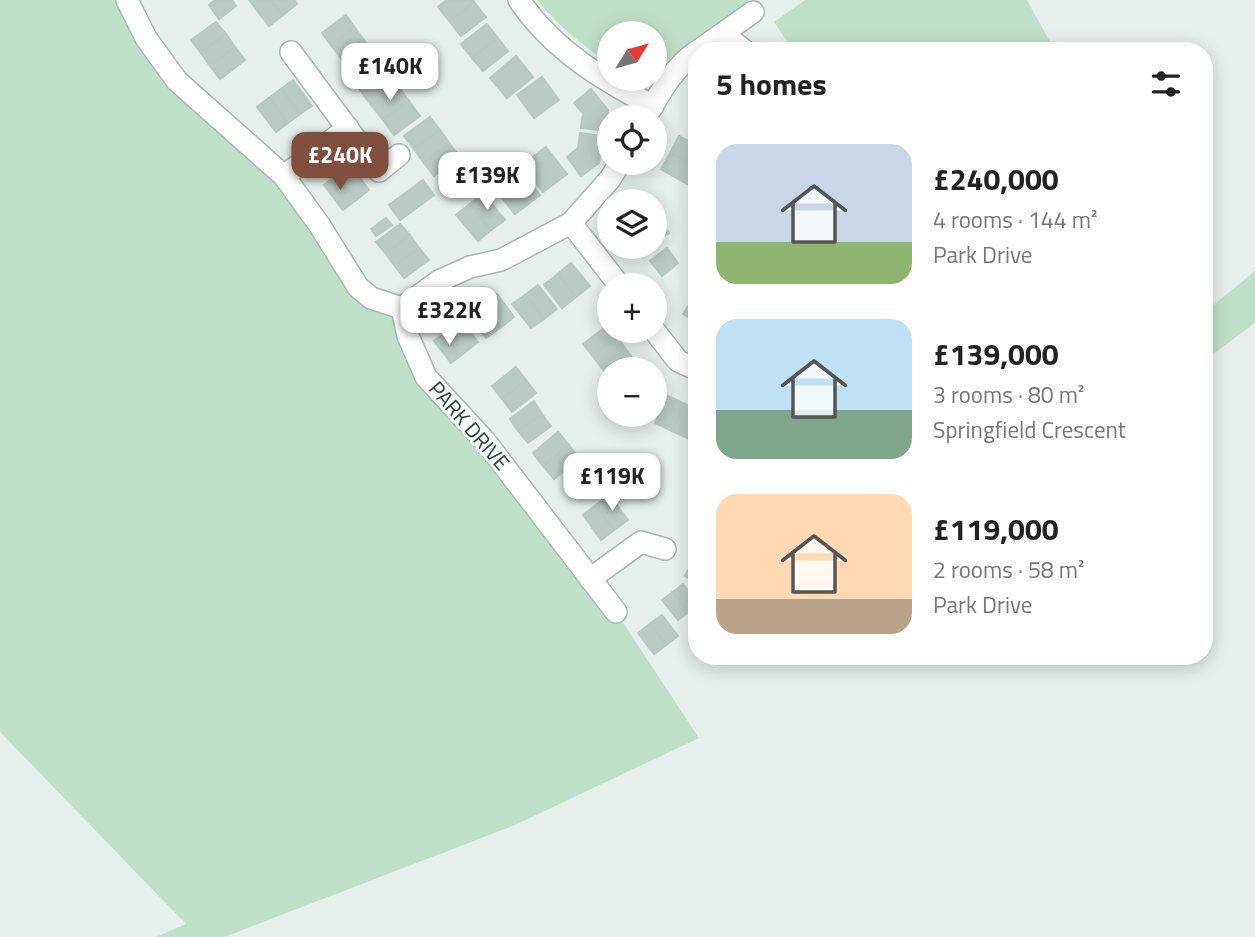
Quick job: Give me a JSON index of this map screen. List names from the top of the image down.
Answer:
{
  "streets": {
    "street": ["PARK DRIVE"]
  },
  "north": "top right",
  "page": {
    "map_buttons": ["+", "−"],
    "heading": "5 homes",
    "price": [
      "£140K",
      "£240K",
      "£139K",
      "£322K",
      "£119K"
    ],
    "list": [
      {
        "name": "£240,000",
        "note": "4 rooms · 144 m² · Park Drive"
      },
      {
        "name": "£139,000",
        "note": "3 rooms · 80 m² · Springfield Crescent"
      },
      {
        "name": "£119,000",
        "note": "2 rooms · 58 m² · Park Drive"
      }
    ]
  }
}
